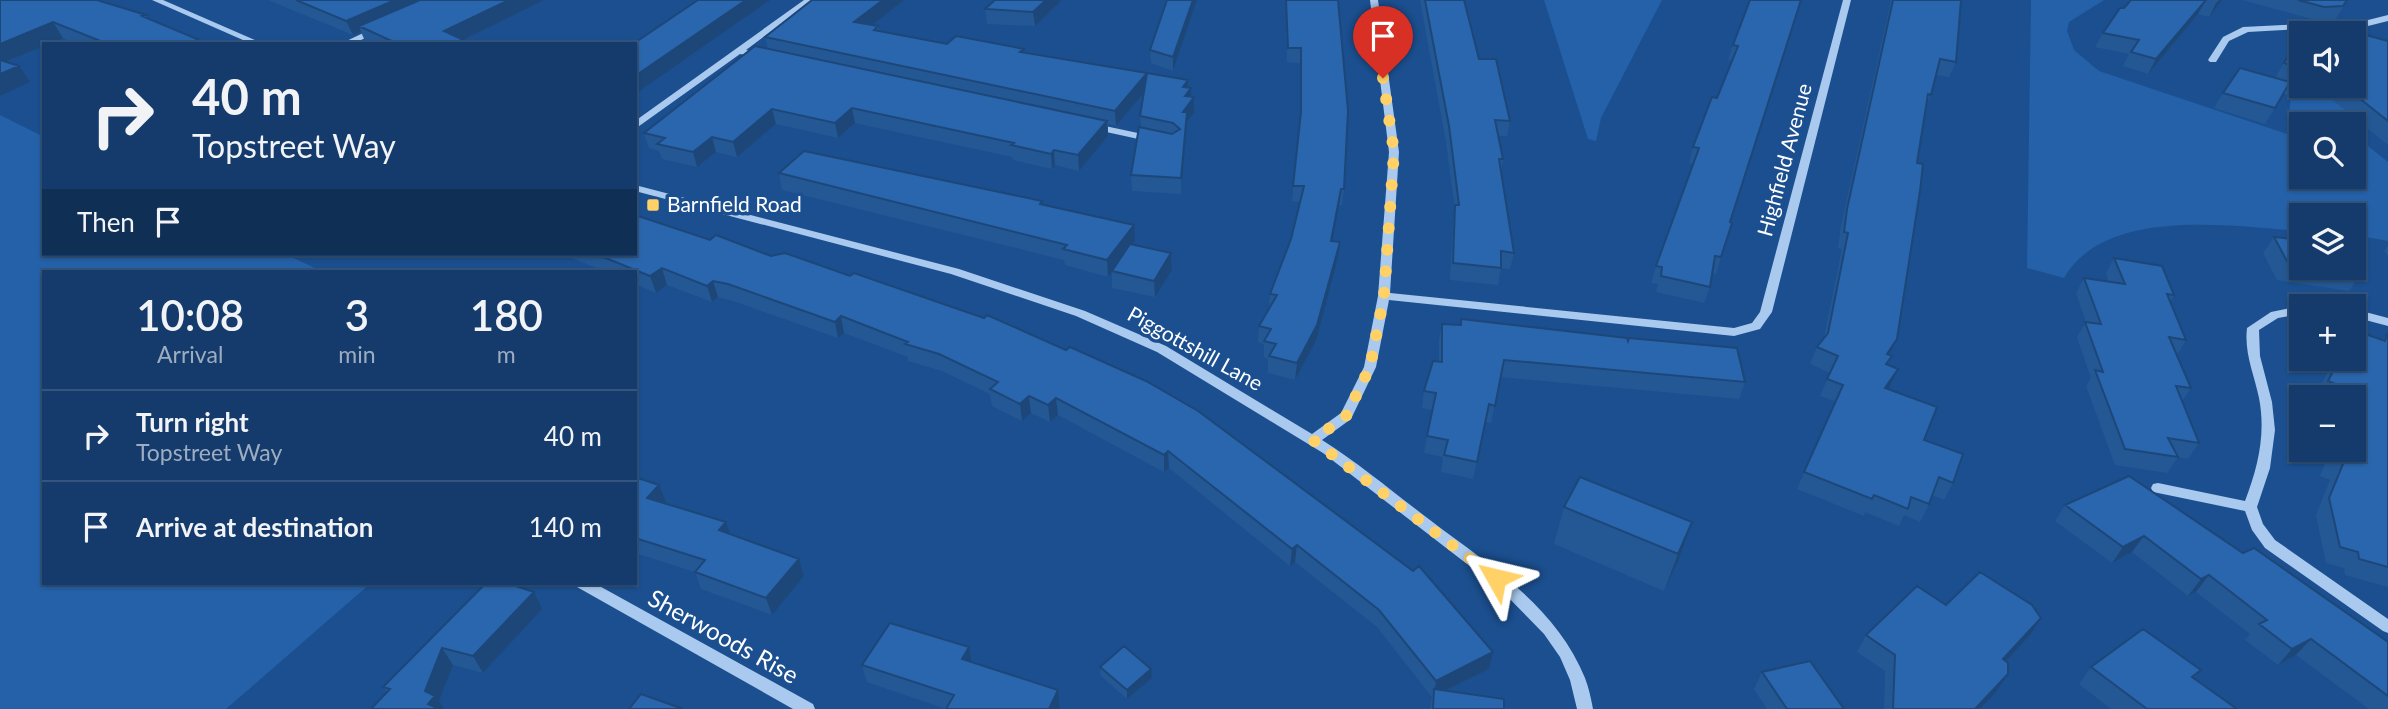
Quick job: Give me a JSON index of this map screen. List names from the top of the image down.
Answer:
{
  "streets": {
    "street": ["Highfield Avenue", "Piggottshill Lane", "Sherwoods Rise"]
  },
  "places": {
    "transit": ["Barnfield Road"]
  },
  "page": {
    "map_buttons": ["+", "−"],
    "turn": ["40 m", "Topstreet Way"],
    "then": "Then",
    "eta": [
      "10:08",
      "Arrival",
      "3",
      "min",
      "180",
      "m"
    ],
    "list": [
      {
        "name": "Turn right",
        "note": "Topstreet Way",
        "value": "40 m"
      },
      {
        "name": "Arrive at destination",
        "value": "140 m"
      }
    ]
  }
}
